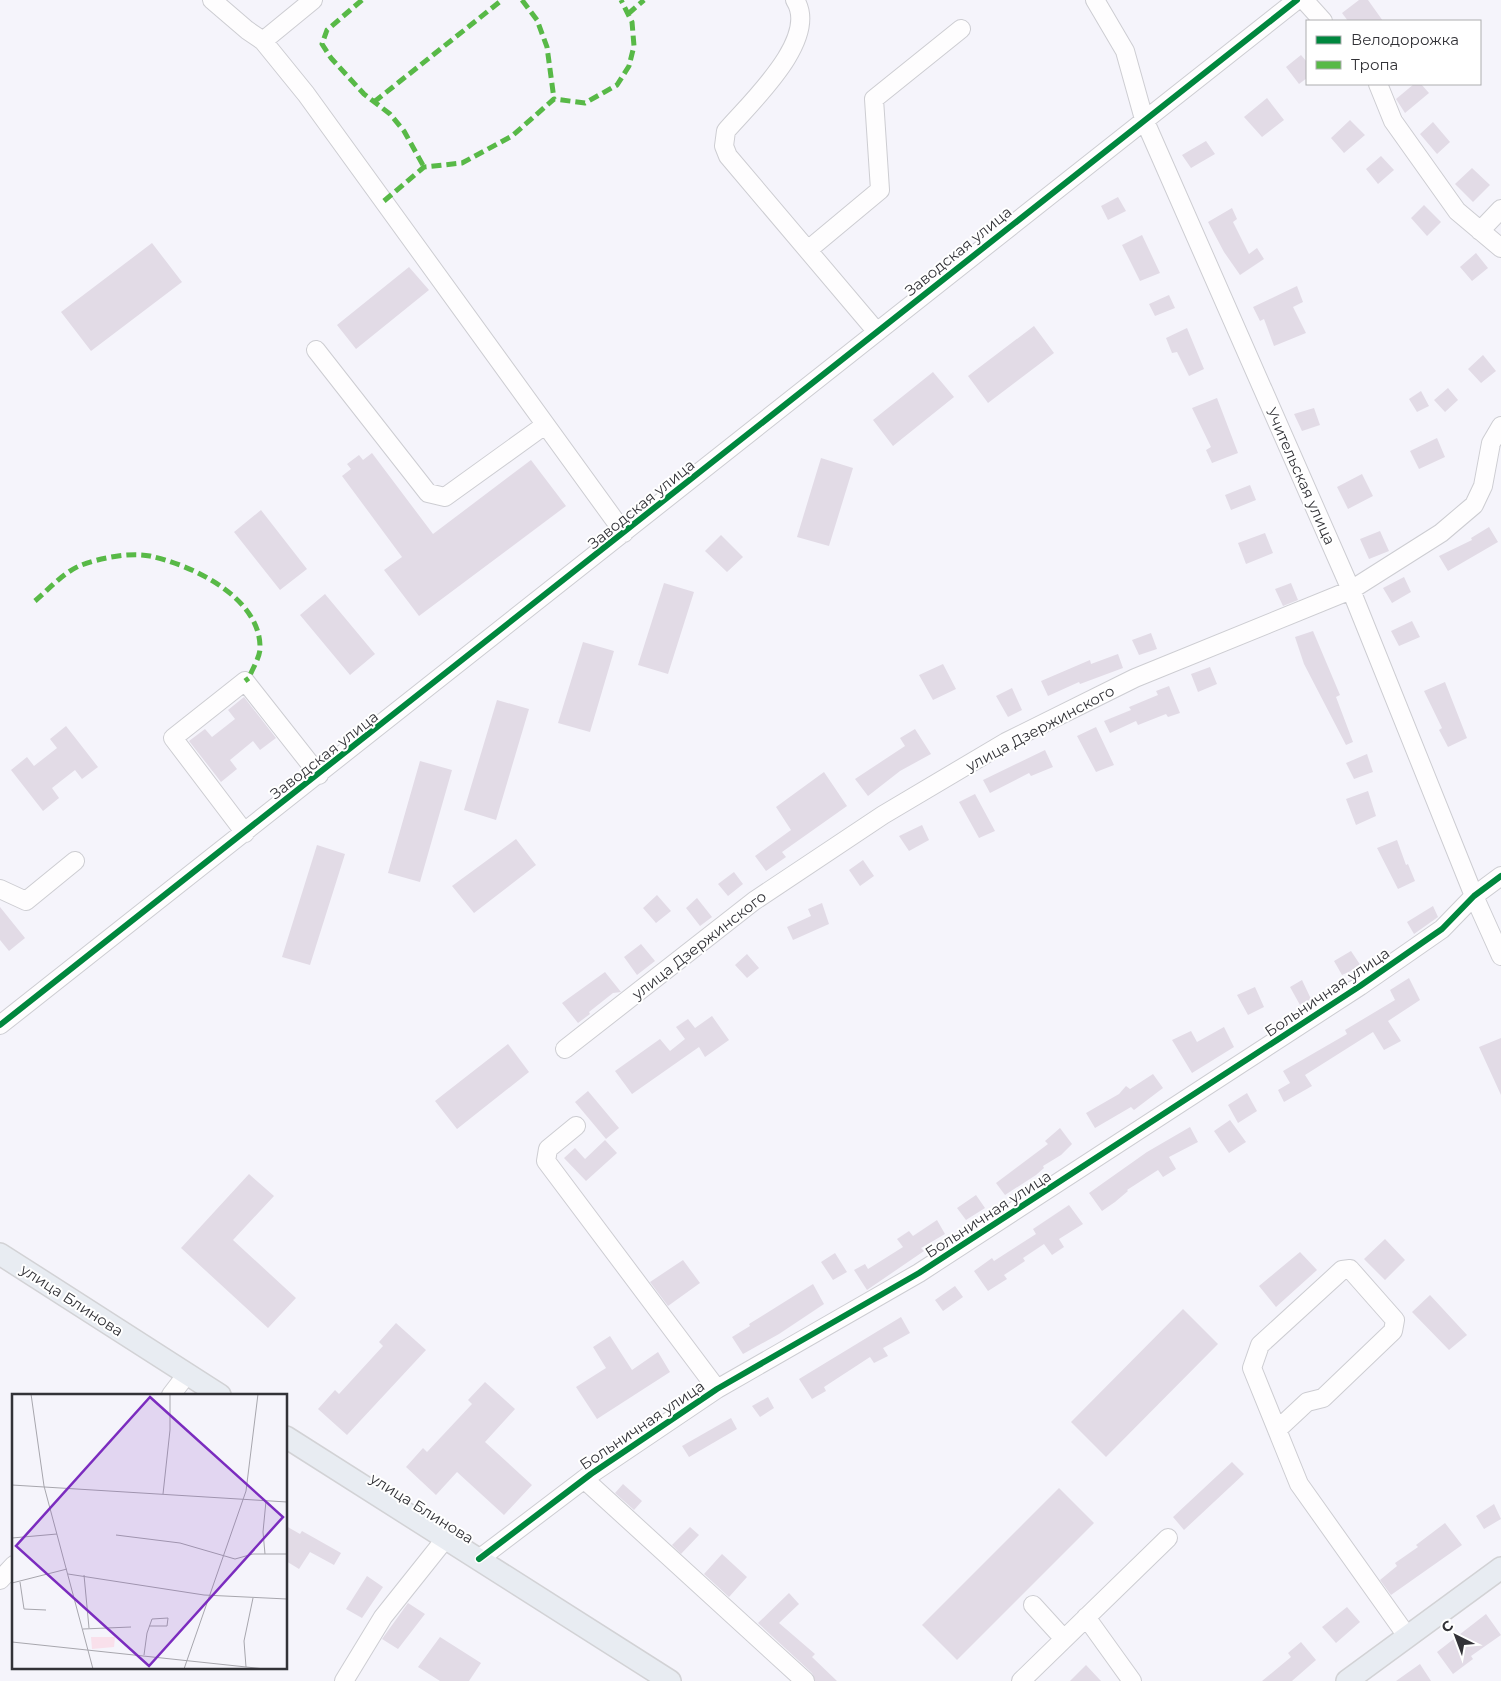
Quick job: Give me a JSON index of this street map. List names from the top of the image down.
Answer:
{
  "streets": {
    "main road": ["улица Блинова"],
    "street": [
      "Заводская улица",
      "Учительская улица",
      "улица Дзержинского",
      "Больничная улица"
    ]
  },
  "crossings": [
    ["Заводская улица", "Учительская улица"],
    ["Учительская улица", "улица Дзержинского"],
    ["Учительская улица", "Больничная улица"],
    ["Больничная улица", "улица Блинова"]
  ],
  "legend": ["Велодорожка", "Тропа"],
  "north": "top left"
}
